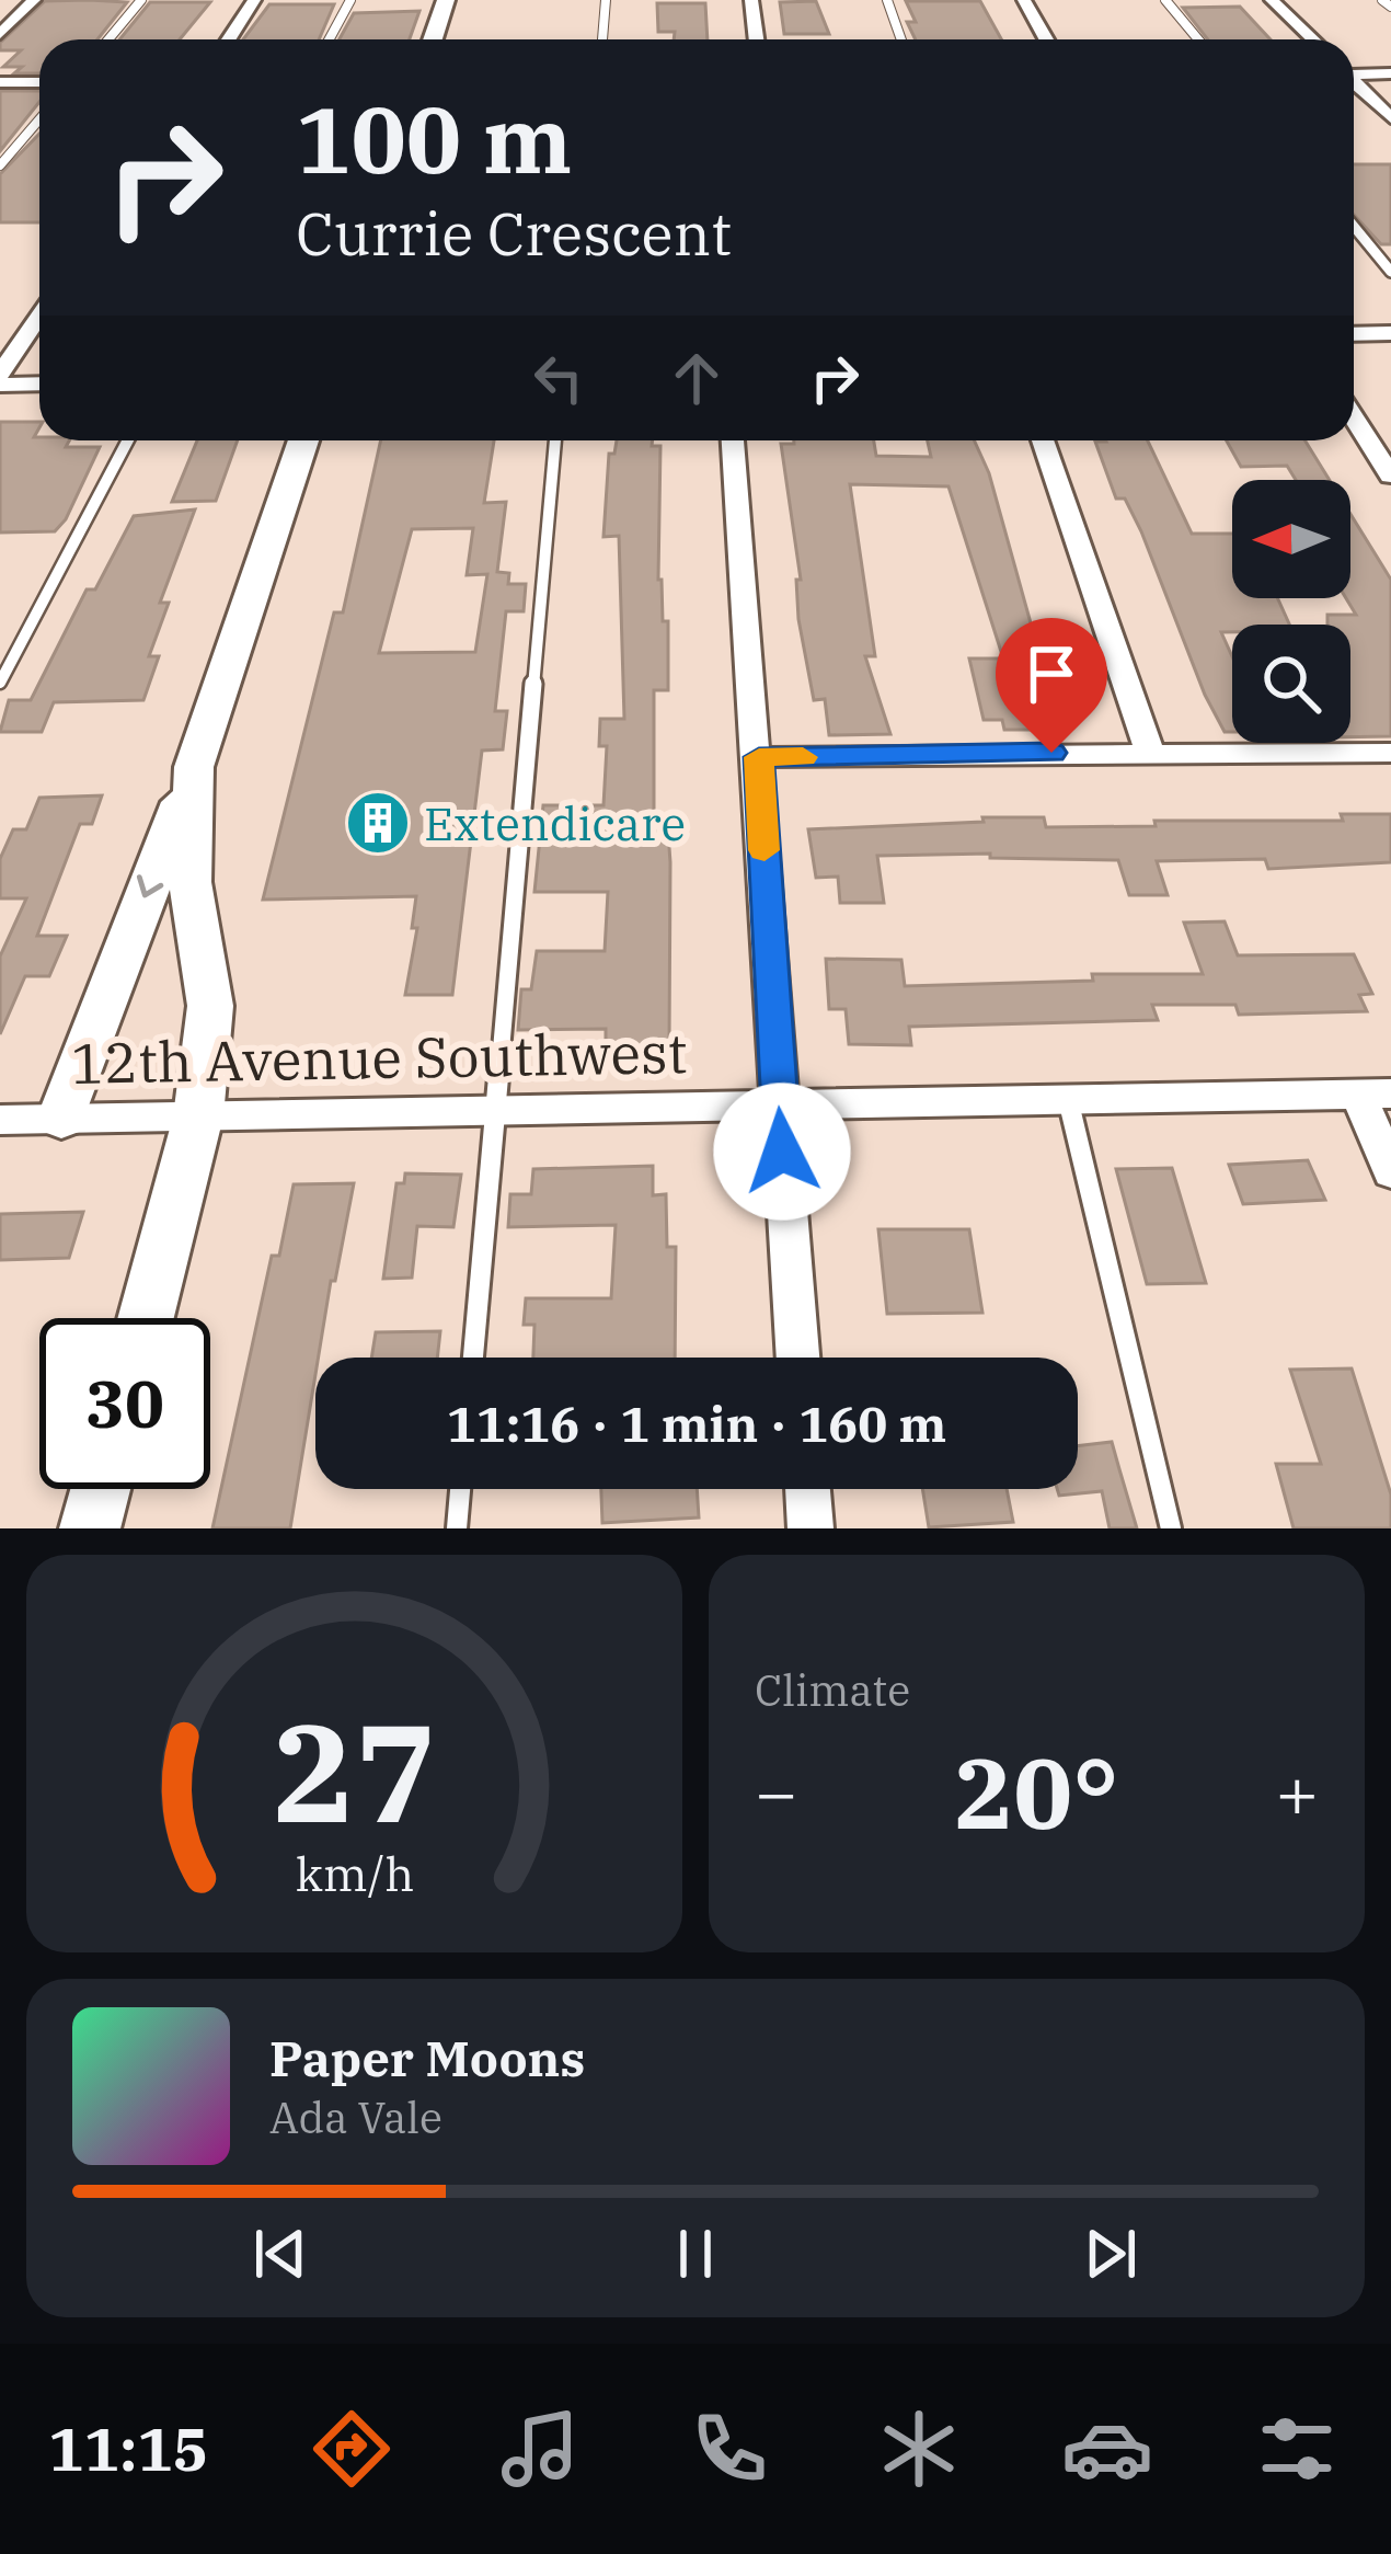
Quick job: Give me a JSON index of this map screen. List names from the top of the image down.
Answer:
{
  "streets": {
    "street": ["12th Avenue Southwest"]
  },
  "places": {
    "building": ["Extendicare"]
  },
  "north": "left",
  "page": {
    "turn": ["100 m", "Currie Crescent"],
    "limit": "30",
    "trip": "11:16 · 1 min · 160 m",
    "tile": "Climate",
    "heat": ["−", "20°", "+"],
    "song": ["Paper Moons", "Ada Vale"],
    "tabs": "11:15",
    "gauge": ["27", "km/h"]
  }
}
